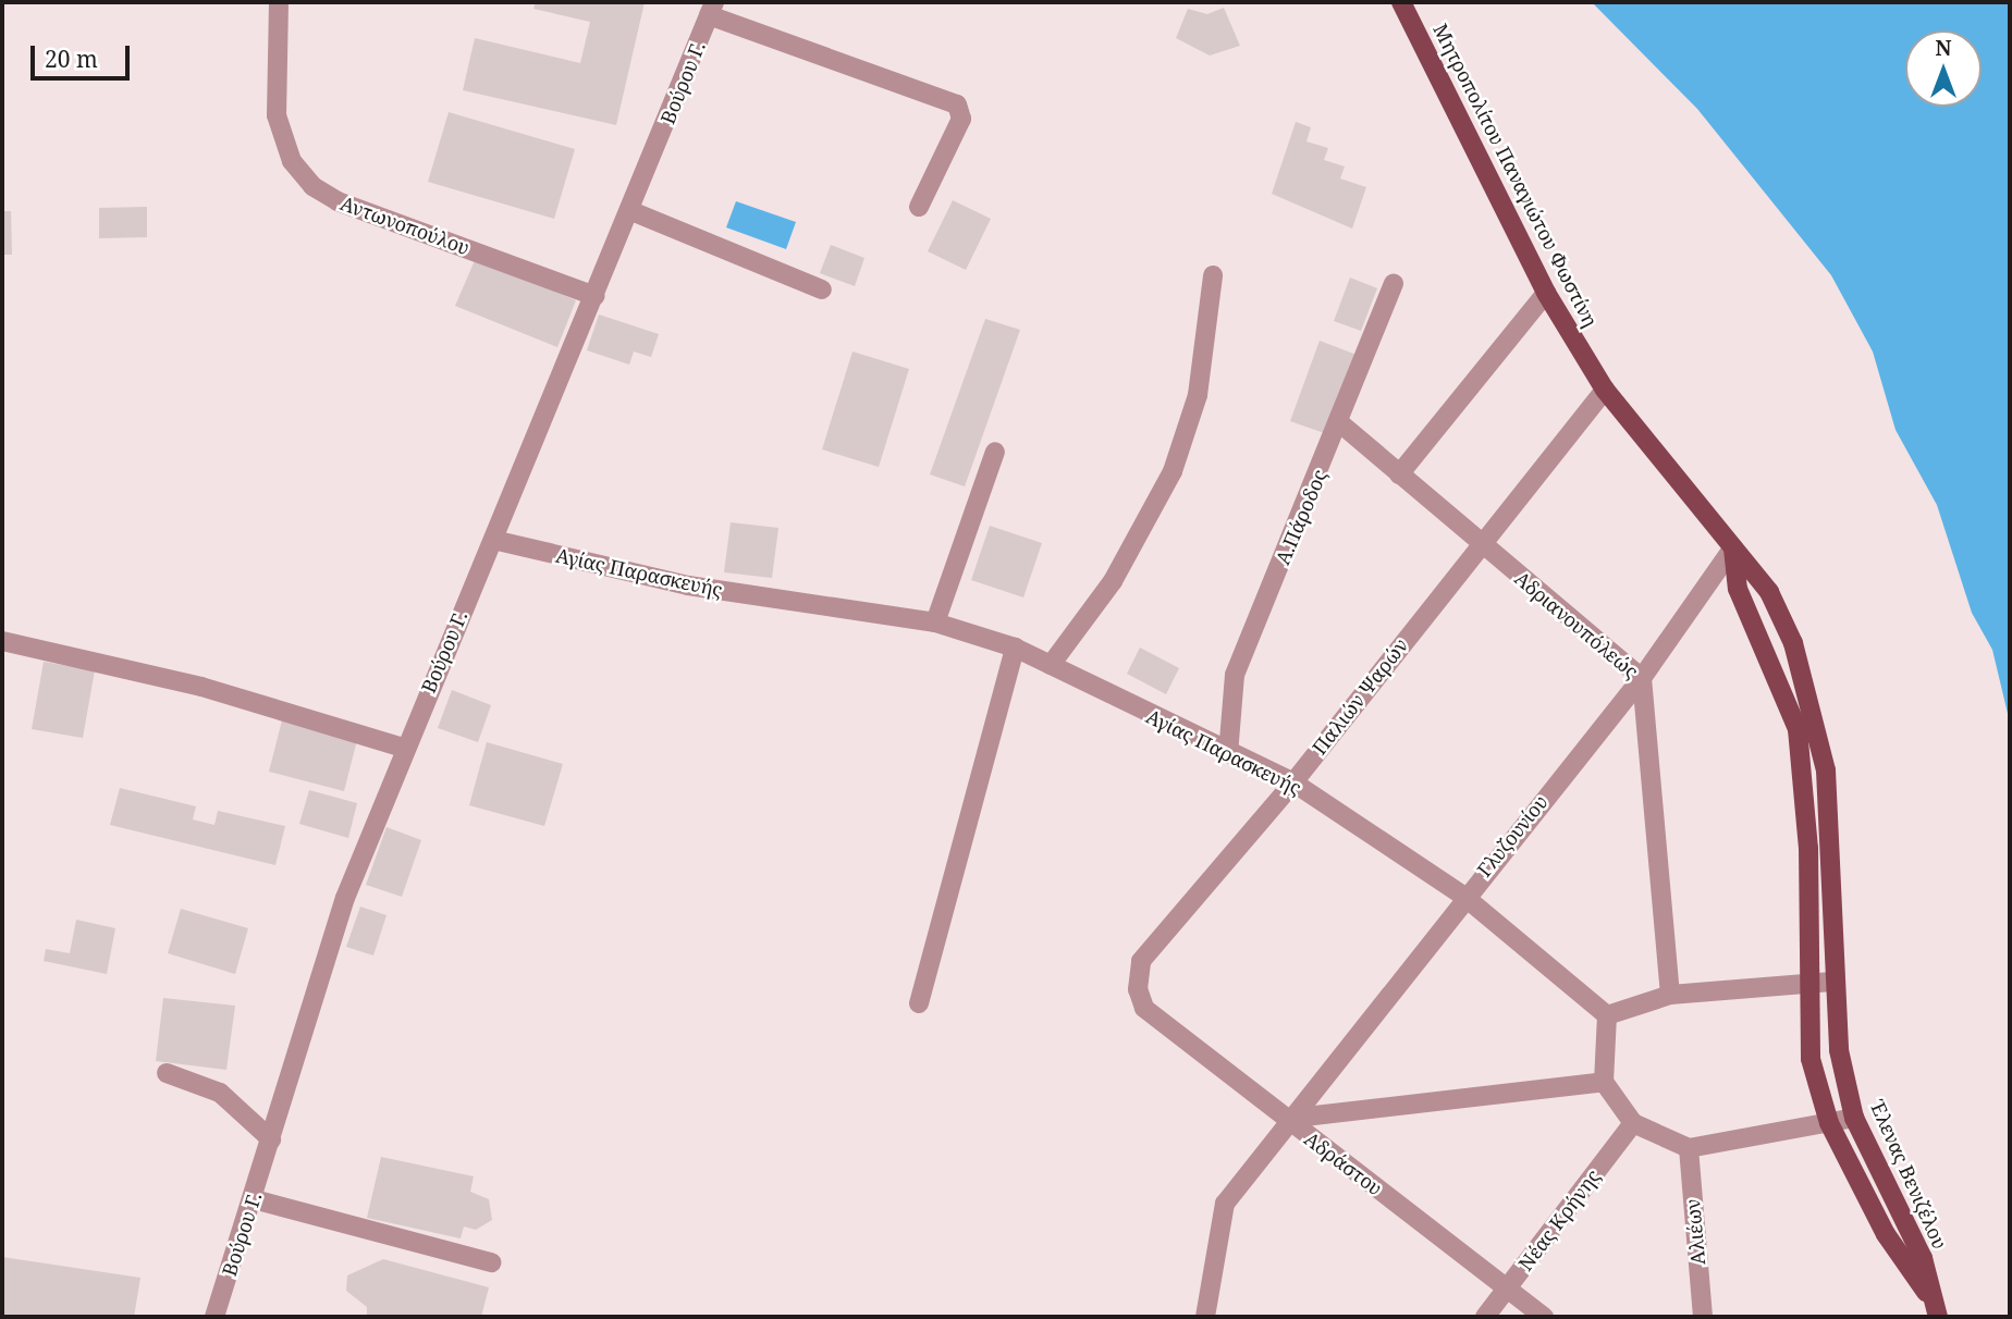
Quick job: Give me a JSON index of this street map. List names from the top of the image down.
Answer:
{
  "streets": {
    "main road": ["Μητροπολίτου Παναγιώτου Φωστίνη", "Έλενας Βενιζέλου"],
    "street": [
      "Βούρου Γ.",
      "Αντωνοπούλου",
      "Α.Πάροδος",
      "Αγίας Παρασκευής",
      "Αδριανουπόλεώς",
      "Παλιών Ψαρών",
      "Γλυζουνίου",
      "Αδράστου",
      "Νέας Κρήνης",
      "Αλιέων"
    ]
  },
  "crossings": [
    ["Βούρου Γ.", "Αντωνοπούλου"],
    ["Βούρου Γ.", "Αγίας Παρασκευής"],
    ["Μητροπολίτου Παναγιώτου Φωστίνη", "Παλιών Ψαρών"],
    ["Μητροπολίτου Παναγιώτου Φωστίνη", "Γλυζουνίου"],
    ["Μητροπολίτου Παναγιώτου Φωστίνη", "Έλενας Βενιζέλου"],
    ["Α.Πάροδος", "Αγίας Παρασκευής"],
    ["Α.Πάροδος", "Αδριανουπόλεώς"],
    ["Αγίας Παρασκευής", "Παλιών Ψαρών"],
    ["Αγίας Παρασκευής", "Γλυζουνίου"],
    ["Αδριανουπόλεώς", "Παλιών Ψαρών"],
    ["Αδριανουπόλεώς", "Γλυζουνίου"],
    ["Παλιών Ψαρών", "Αδράστου"],
    ["Γλυζουνίου", "Αδράστου"],
    ["Αδράστου", "Νέας Κρήνης"]
  ],
  "scale_bar": "20 m",
  "north": "top"
}
